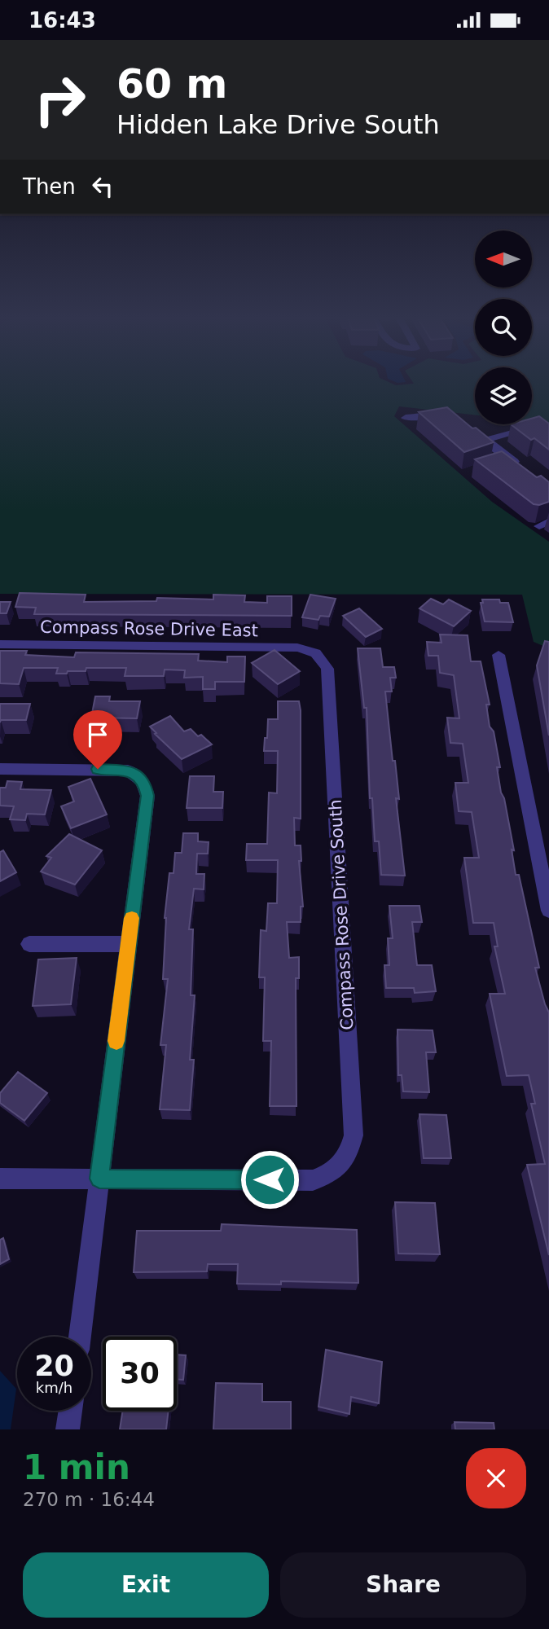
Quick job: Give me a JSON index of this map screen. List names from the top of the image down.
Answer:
{
  "streets": {
    "street": ["Compass Rose Drive East", "Compass Rose Drive South"]
  },
  "crossings": [
    ["Compass Rose Drive East", "Compass Rose Drive South"]
  ],
  "north": "left",
  "page": {
    "status": "16:43",
    "turn": ["60 m", "Hidden Lake Drive South"],
    "then": "Then",
    "speed": "20 km/h",
    "limit": "30",
    "heading": ["1 min", "270 m · 16:44"],
    "buttons": ["Exit", "Share"]
  }
}
